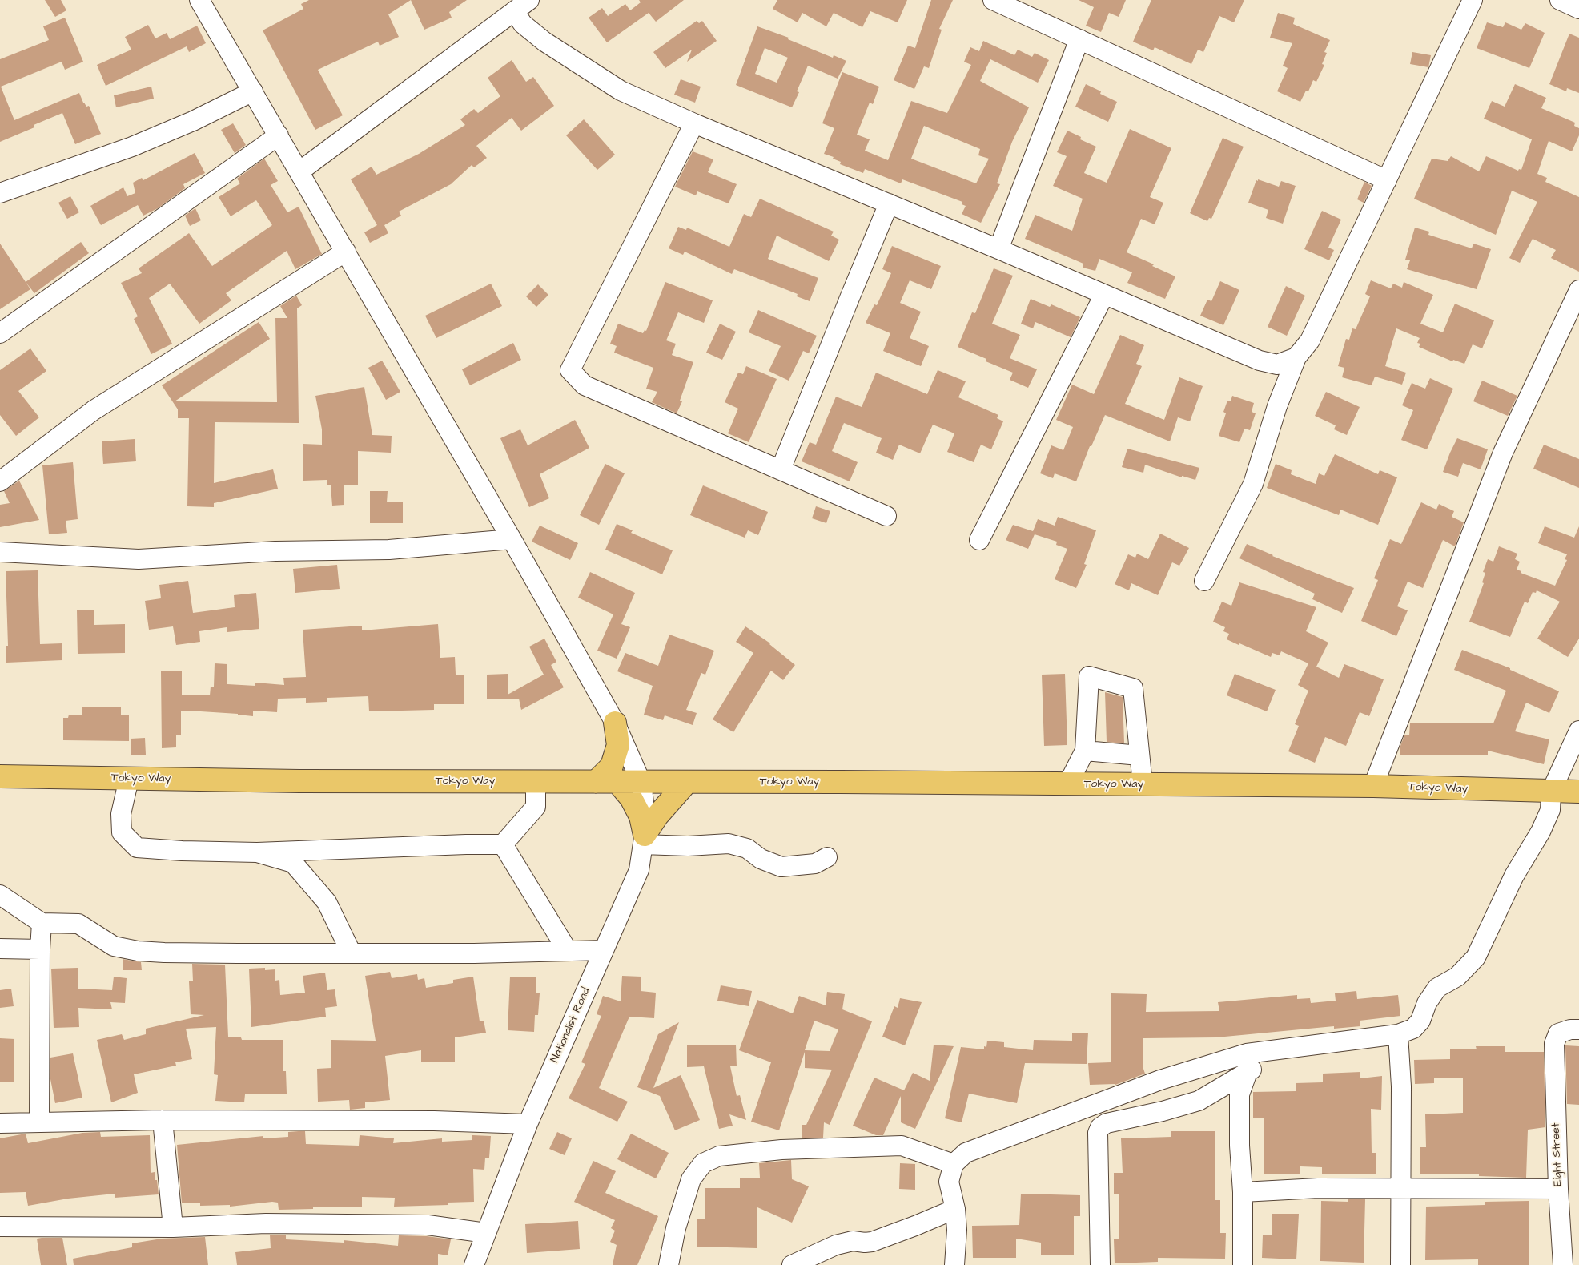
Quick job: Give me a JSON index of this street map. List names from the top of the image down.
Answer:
{
  "streets": {
    "main road": ["Tokyo Way"],
    "street": ["Nationalist Road", "Eight Street"]
  },
  "crossings": [
    ["Tokyo Way", "Nationalist Road"]
  ]
}
